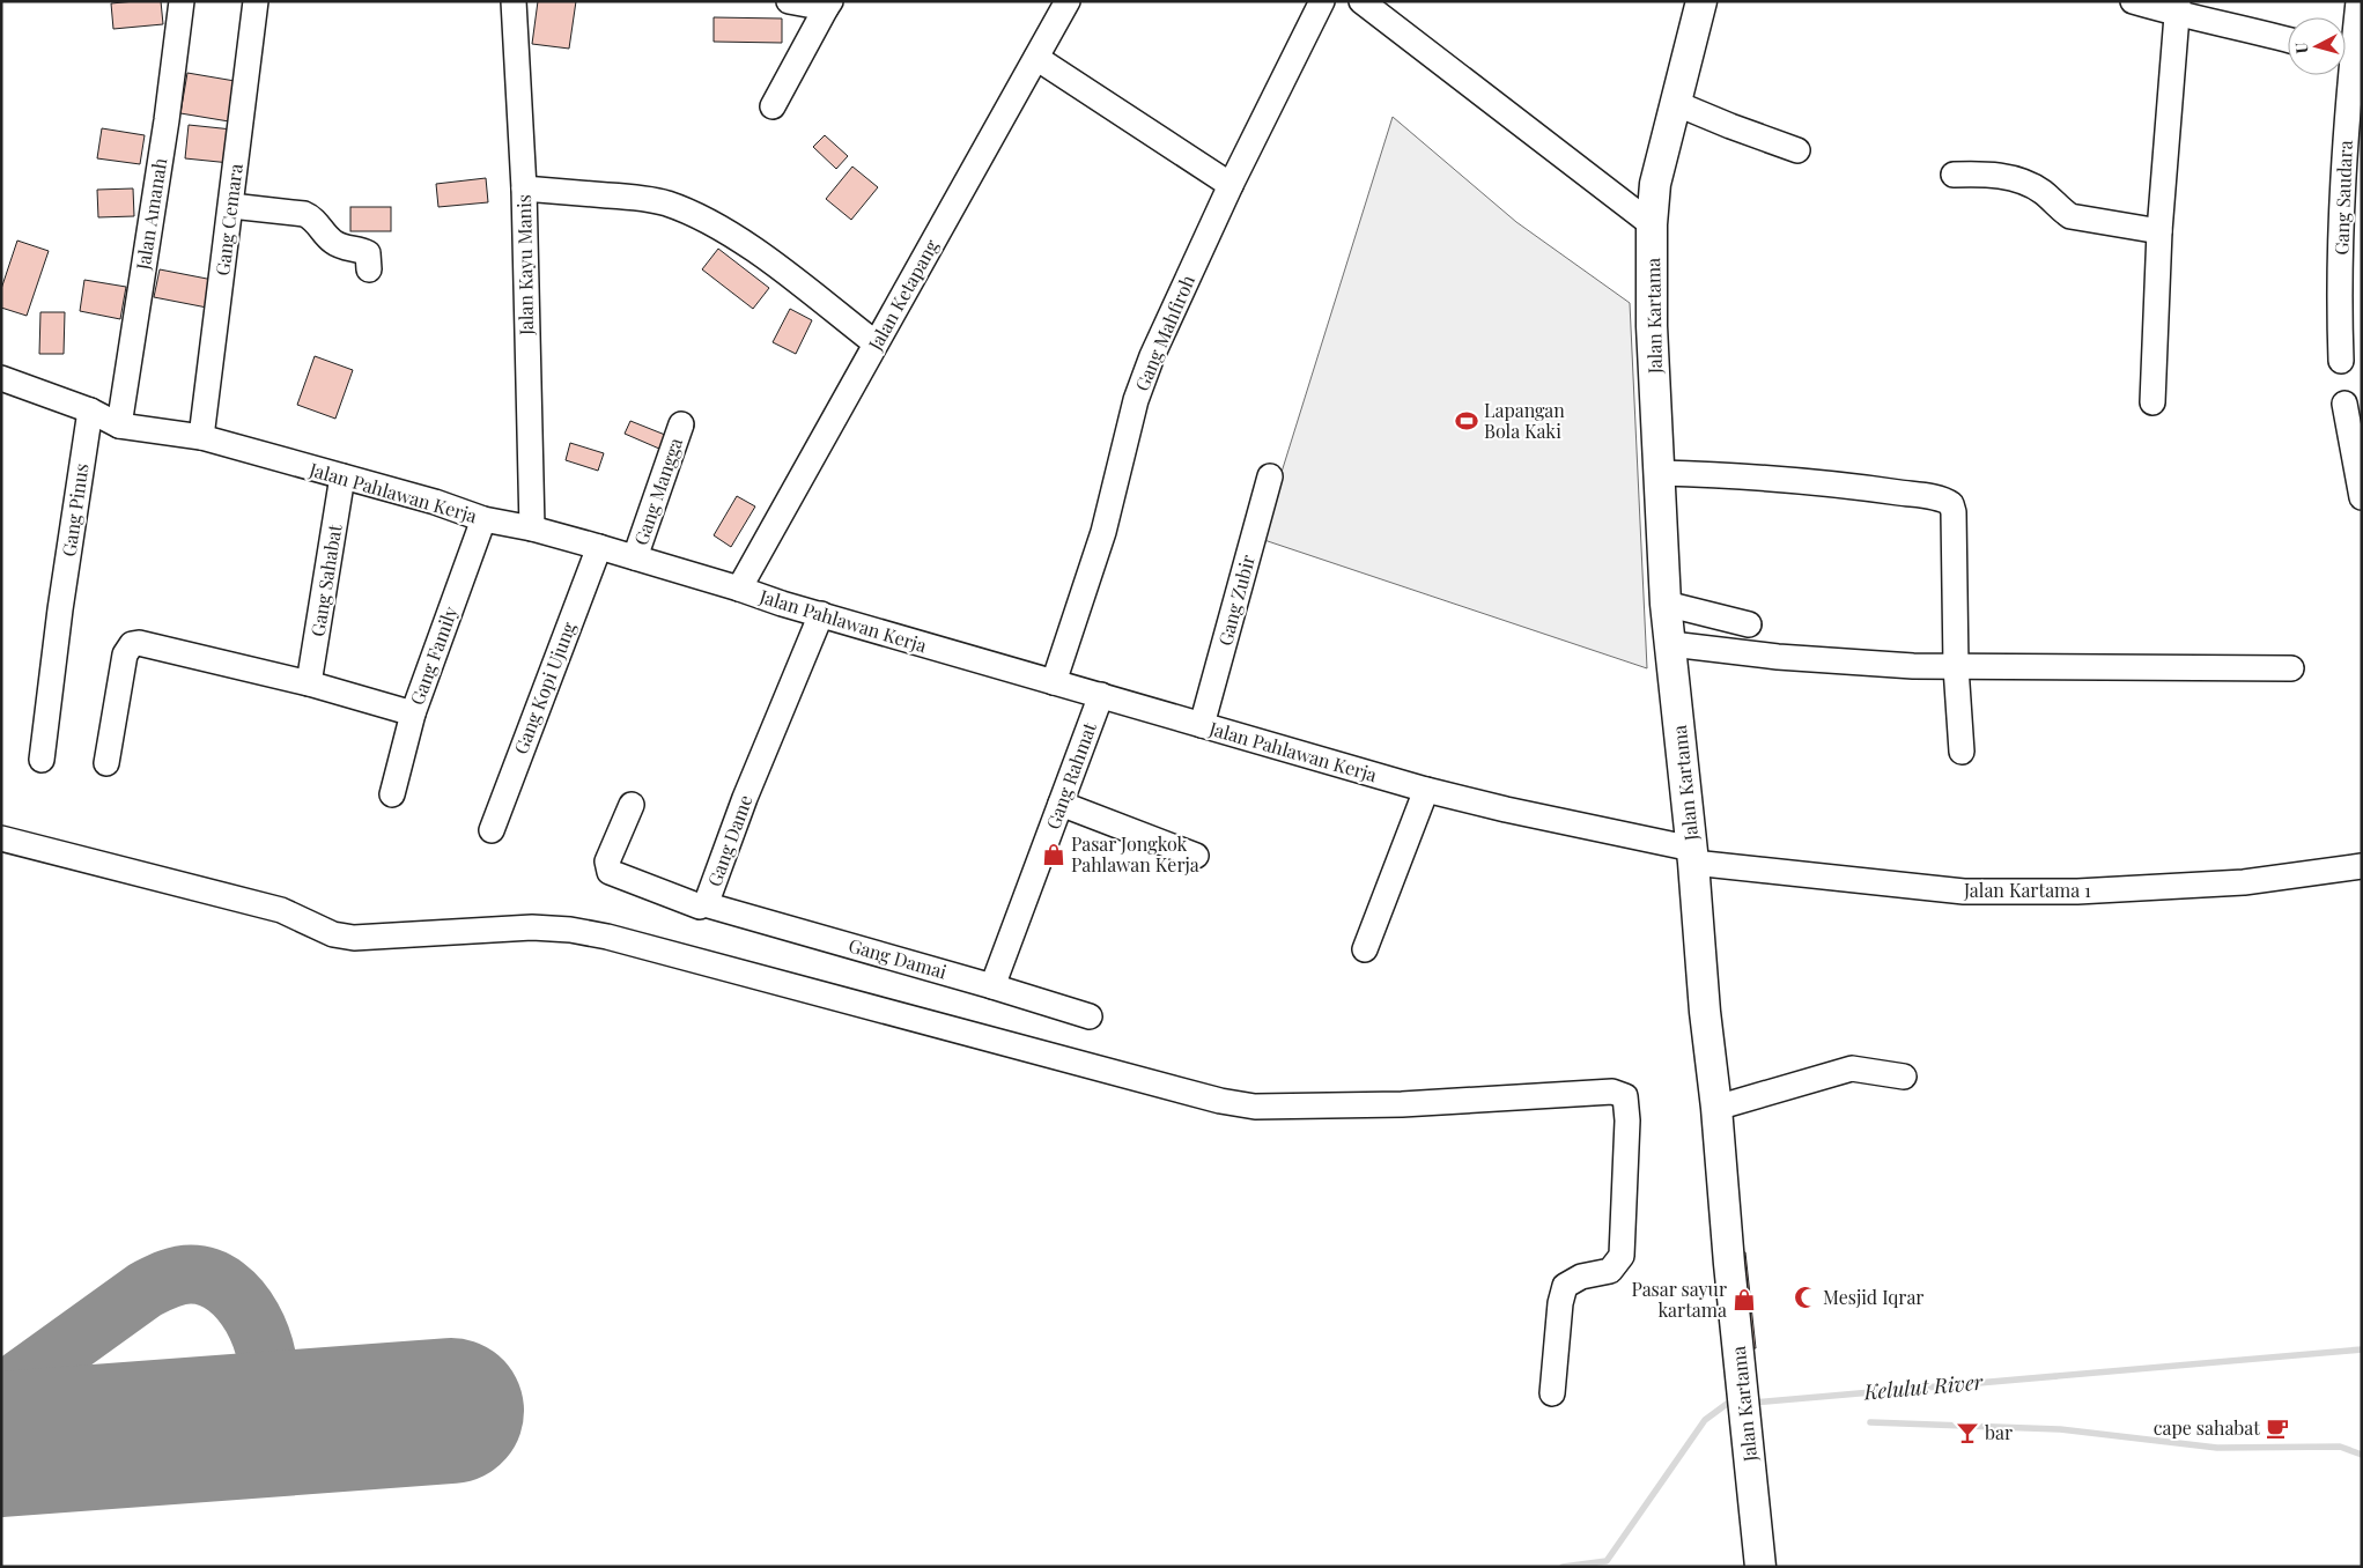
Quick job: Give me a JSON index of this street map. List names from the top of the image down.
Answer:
{
  "streets": {
    "main road": ["Jalan Kartama"],
    "street": [
      "Gang Saudara",
      "Jalan Amanah",
      "Gang Cemara",
      "Jalan Kayu Manis",
      "Jalan Ketapang",
      "Gang Mahfiroh",
      "Gang Mangga",
      "Jalan Pahlawan Kerja",
      "Gang Pinus",
      "Gang Sahabat",
      "Gang Zubir",
      "Gang Family",
      "Gang Kopi Ujung",
      "Gang Rahmat",
      "Gang Dame",
      "Jalan Kartama 1",
      "Gang Damai"
    ]
  },
  "crossings": [
    ["Jalan Amanah", "Jalan Pahlawan Kerja"],
    ["Gang Cemara", "Jalan Pahlawan Kerja"],
    ["Jalan Kayu Manis", "Jalan Pahlawan Kerja"],
    ["Jalan Ketapang", "Jalan Pahlawan Kerja"],
    ["Jalan Kartama", "Jalan Pahlawan Kerja"],
    ["Jalan Kartama", "Jalan Kartama 1"],
    ["Gang Mahfiroh", "Jalan Pahlawan Kerja"],
    ["Gang Mangga", "Jalan Pahlawan Kerja"],
    ["Jalan Pahlawan Kerja", "Gang Pinus"],
    ["Jalan Pahlawan Kerja", "Gang Sahabat"],
    ["Jalan Pahlawan Kerja", "Gang Zubir"],
    ["Jalan Pahlawan Kerja", "Gang Family"],
    ["Jalan Pahlawan Kerja", "Gang Kopi Ujung"],
    ["Jalan Pahlawan Kerja", "Gang Rahmat"],
    ["Jalan Pahlawan Kerja", "Gang Dame"],
    ["Jalan Pahlawan Kerja", "Jalan Kartama 1"],
    ["Gang Rahmat", "Gang Damai"],
    ["Gang Dame", "Gang Damai"]
  ],
  "water": ["Kelulut River"],
  "places": {
    "sports": ["Lapangan Bola Kaki"],
    "shop": ["Pasar Jongkok Pahlawan Kerja", "Pasar sayur kartama"],
    "mosque": ["Mesjid Iqrar"],
    "cafe": ["cape sahabat"],
    "bar": ["bar"]
  },
  "north": "left"
}
